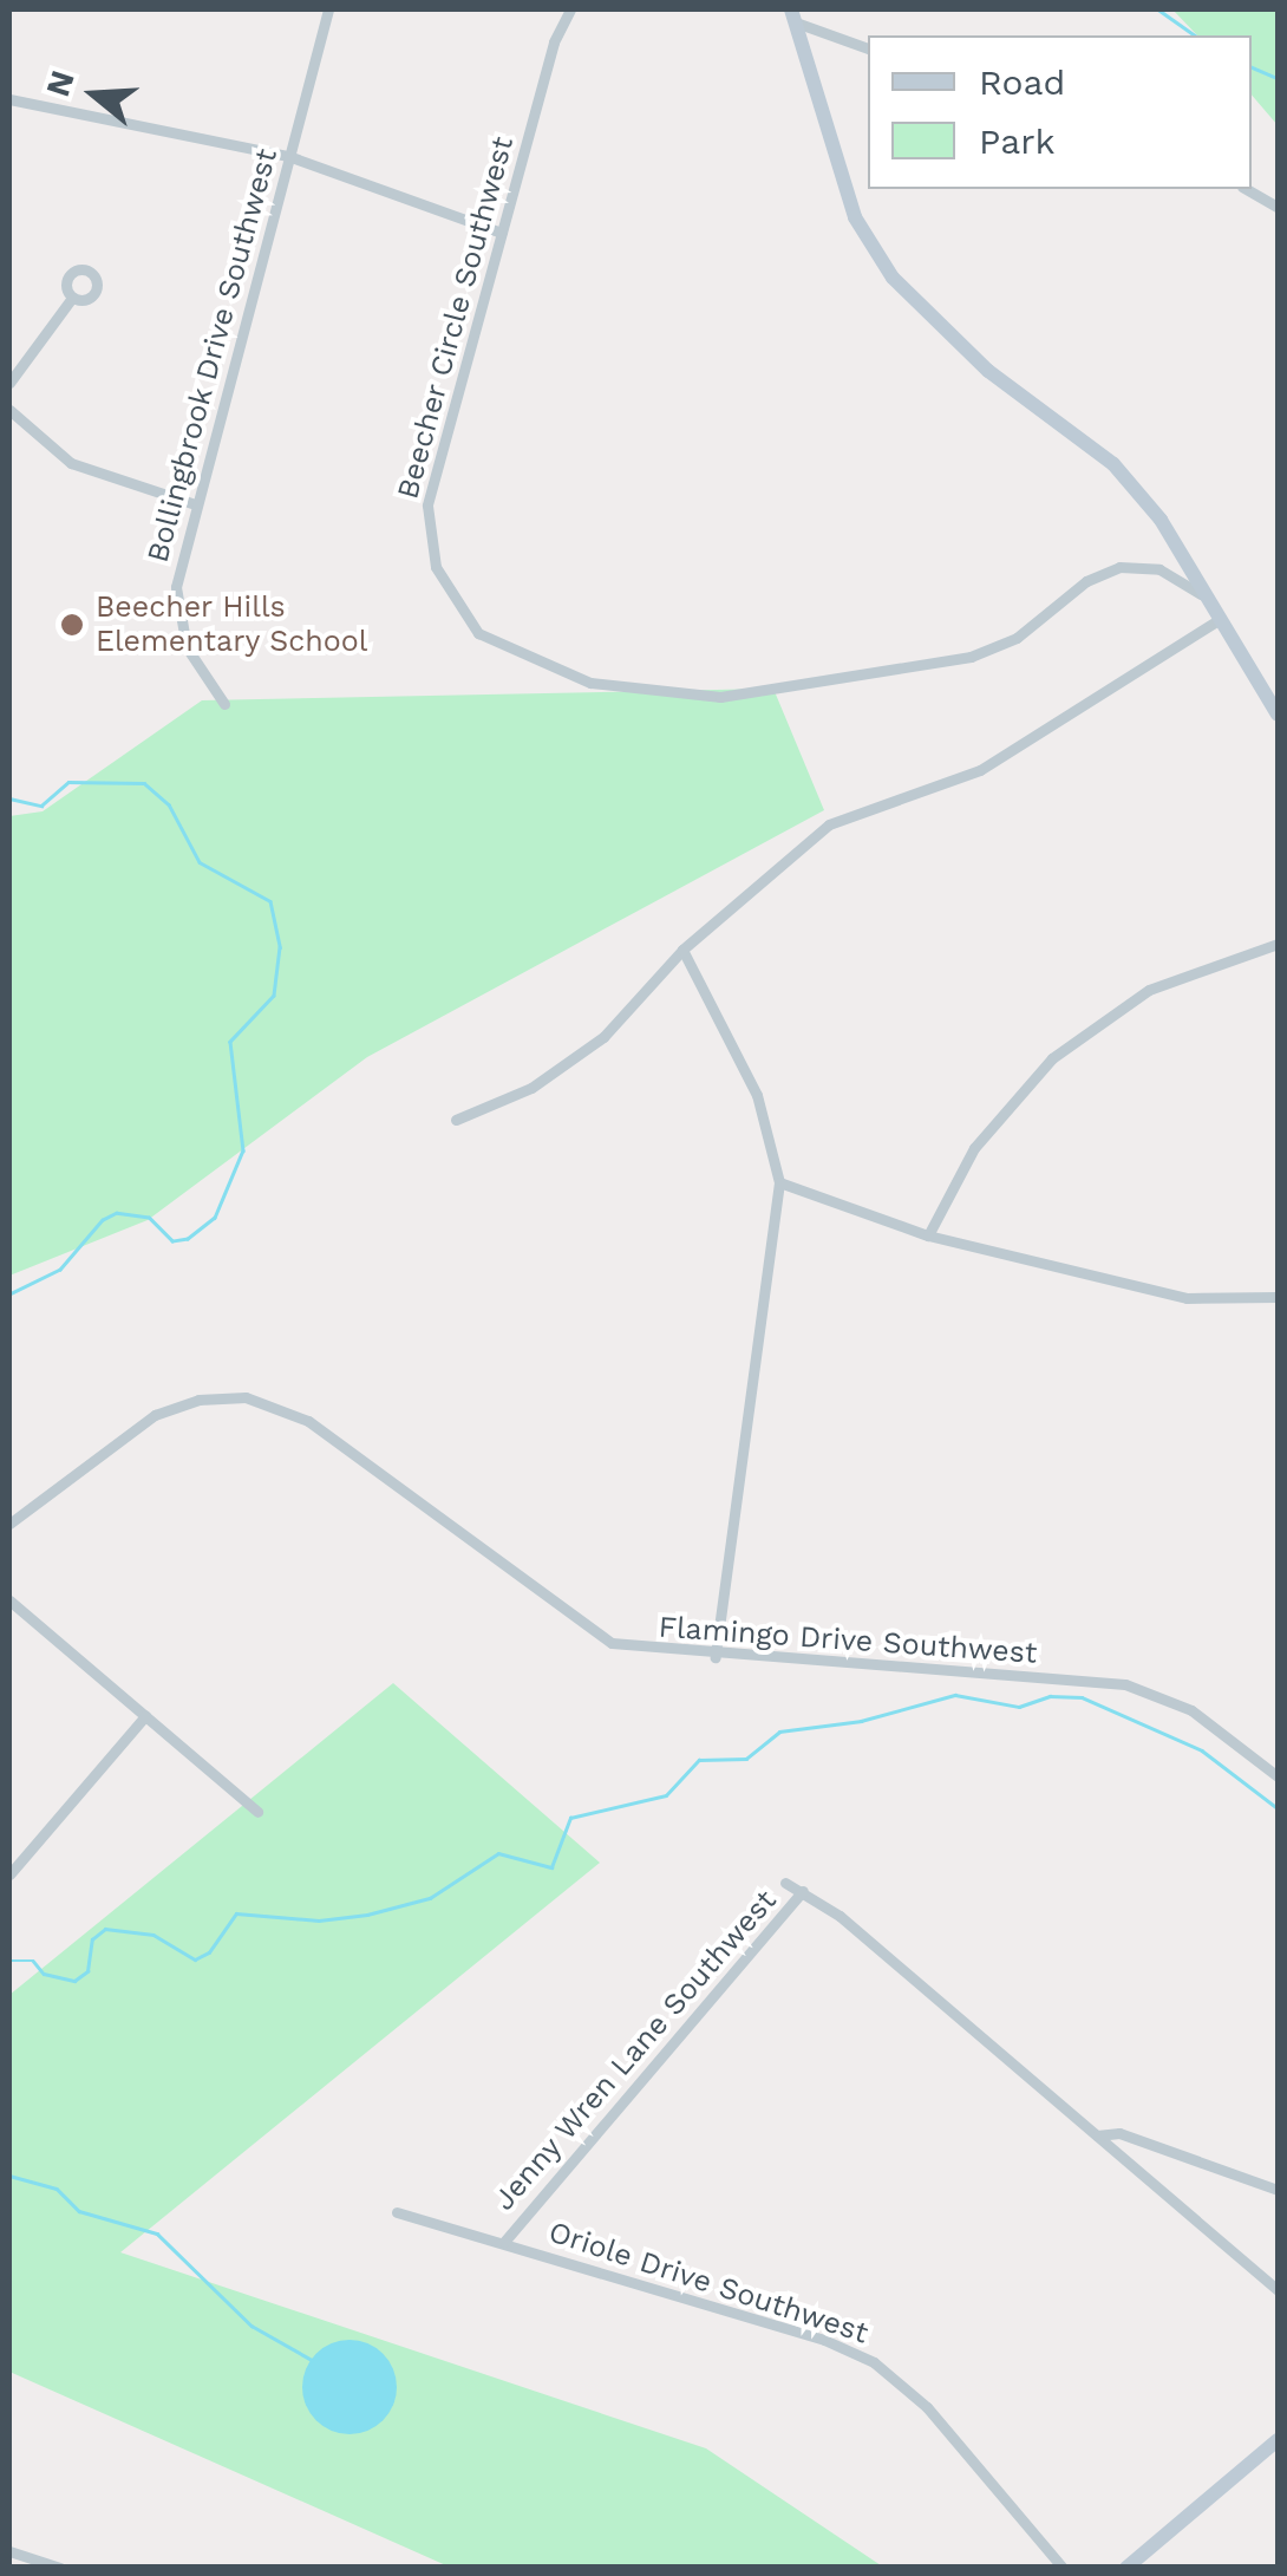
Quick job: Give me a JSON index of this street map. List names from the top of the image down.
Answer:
{
  "streets": {
    "street": [
      "Beecher Circle Southwest",
      "Bollingbrook Drive Southwest",
      "Flamingo Drive Southwest",
      "Jenny Wren Lane Southwest",
      "Oriole Drive Southwest"
    ]
  },
  "crossings": [
    ["Jenny Wren Lane Southwest", "Oriole Drive Southwest"]
  ],
  "places": ["Beecher Hills Elementary School"],
  "legend": ["Road", "Park"],
  "north": "left"
}
